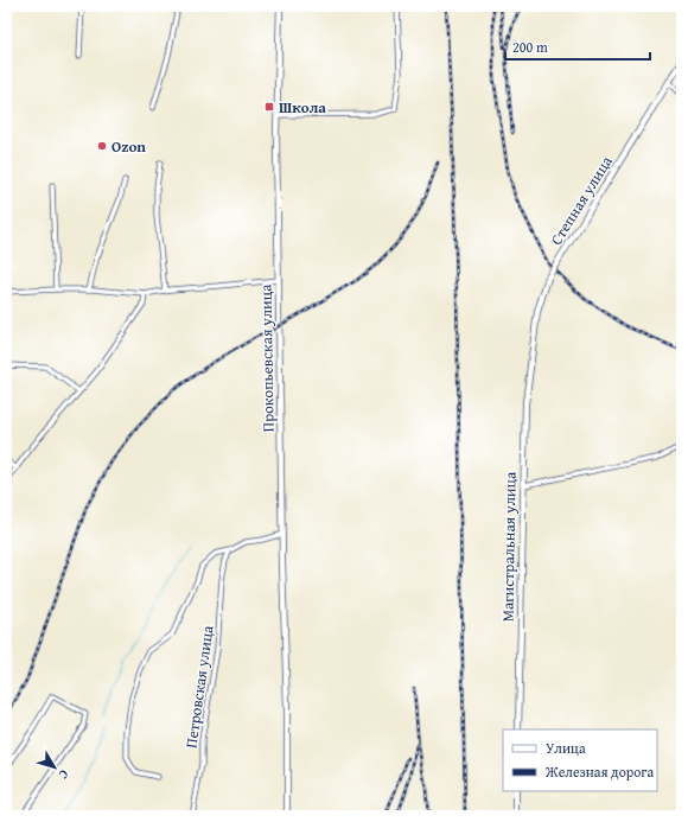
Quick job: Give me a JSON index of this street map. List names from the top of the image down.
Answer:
{
  "streets": {
    "main road": ["Степная улица", "Прокопьевская улица", "Магистральная улица"],
    "street": ["Петровская улица"]
  },
  "crossings": [
    ["Степная улица", "Магистральная улица"]
  ],
  "places": {
    "transit": ["Школа"],
    "other": ["Ozon"]
  },
  "legend": ["Улица", "Железная дорога"],
  "scale_bar": "200 m",
  "north": "bottom right"
}
